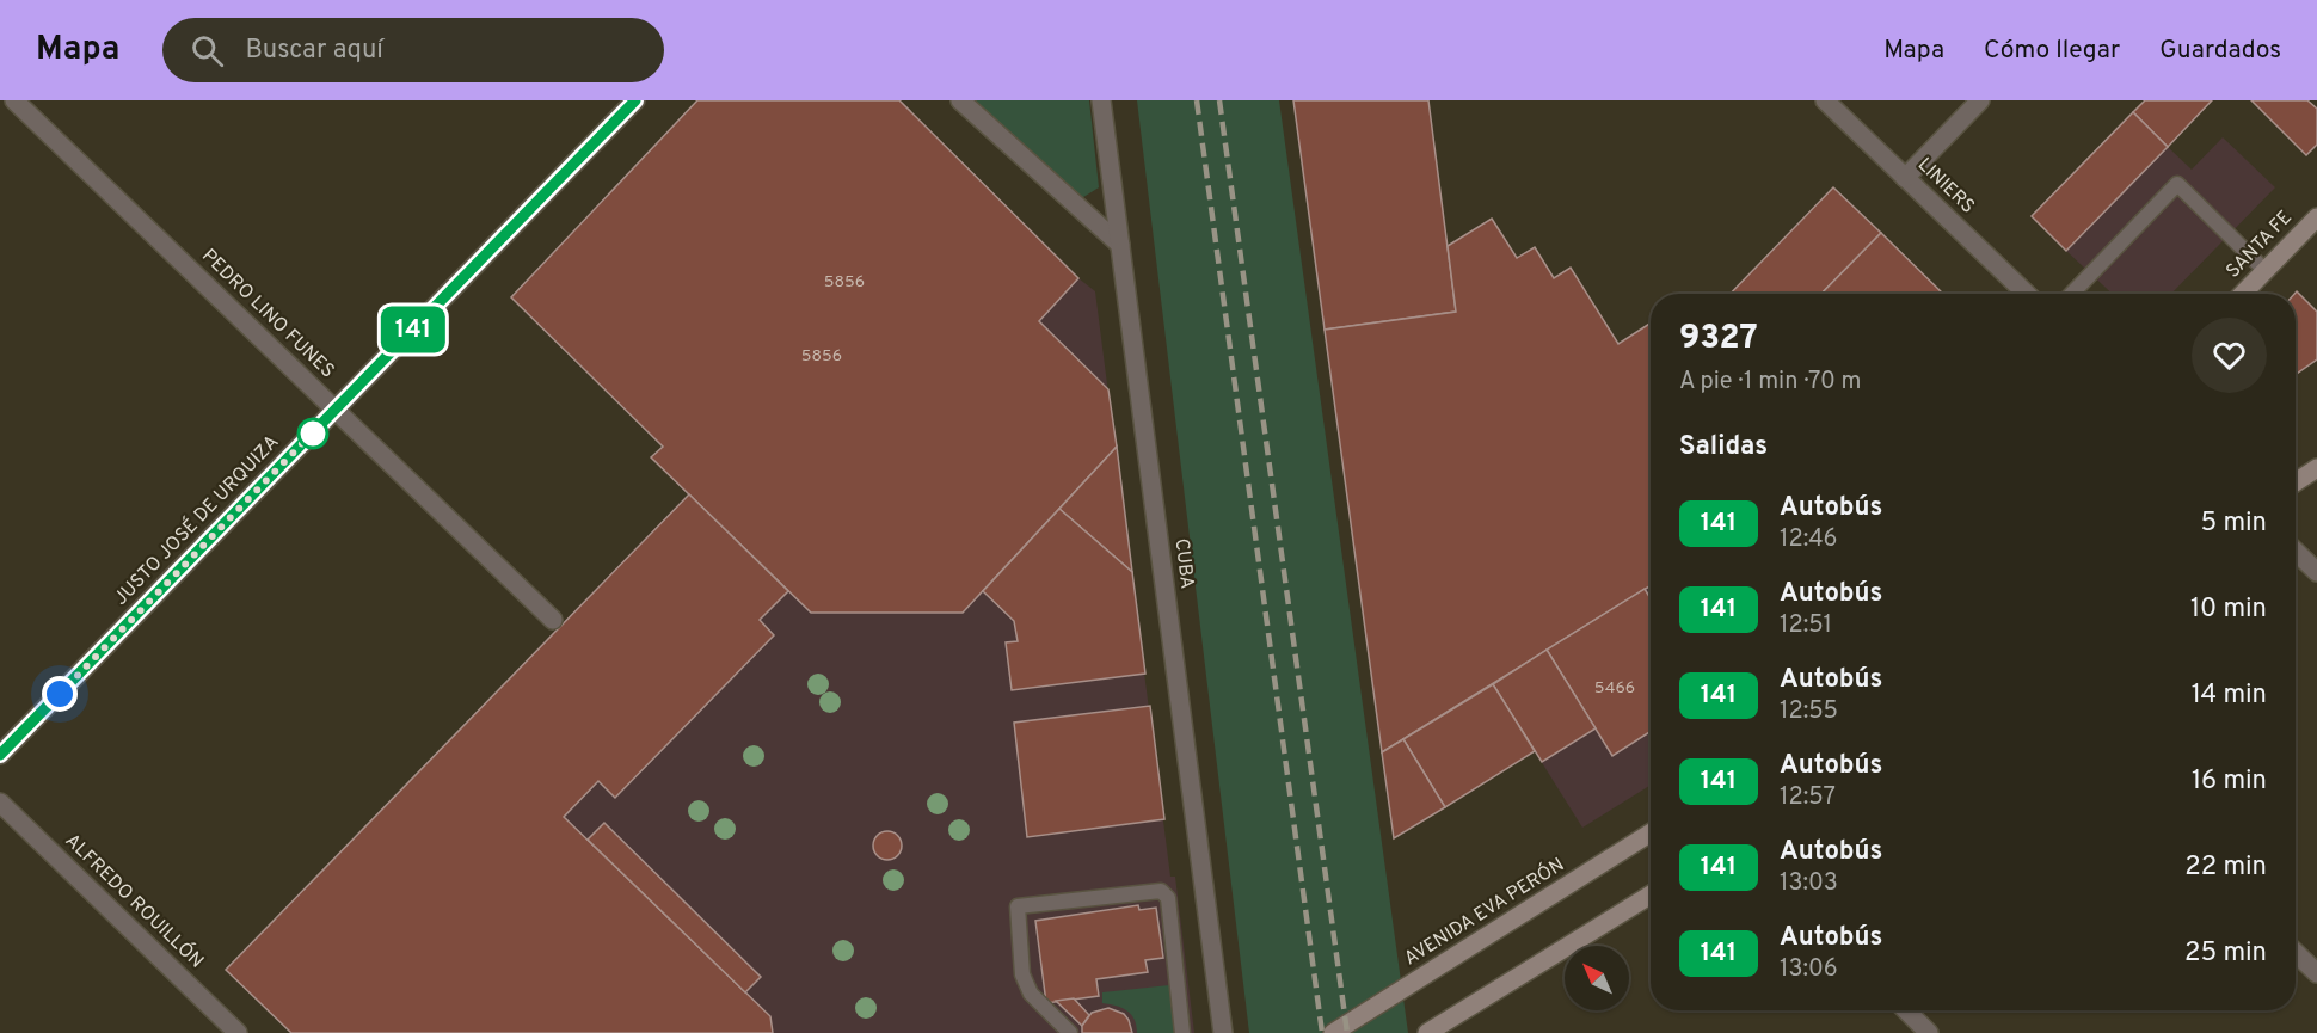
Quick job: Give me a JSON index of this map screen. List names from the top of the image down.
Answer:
{
  "streets": {
    "main road": ["SANTA FE", "AVENIDA EVA PERÓN"],
    "street": [
      "LINIERS",
      "PEDRO LINO FUNES",
      "JUSTO JOSÉ DE URQUIZA",
      "CUBA",
      "ALFREDO ROUILLÓN"
    ]
  },
  "crossings": [
    ["PEDRO LINO FUNES", "JUSTO JOSÉ DE URQUIZA"]
  ],
  "lines": ["bus line 141"],
  "house_numbers": ["5856", "5856", "5466"],
  "north": "top left",
  "page": {
    "header": "Mapa",
    "search": "Buscar aquí",
    "nav": ["Mapa", "Cómo llegar", "Guardados"],
    "on_map": "141",
    "heading": [
      ["9327", "A pie · 1 min · 70 m"],
      "Salidas"
    ],
    "list": [
      {
        "mark": "141",
        "name": "Autobús",
        "note": "12:46",
        "value": "5 min"
      },
      {
        "mark": "141",
        "name": "Autobús",
        "note": "12:51",
        "value": "10 min"
      },
      {
        "mark": "141",
        "name": "Autobús",
        "note": "12:55",
        "value": "14 min"
      },
      {
        "mark": "141",
        "name": "Autobús",
        "note": "12:57",
        "value": "16 min"
      },
      {
        "mark": "141",
        "name": "Autobús",
        "note": "13:03",
        "value": "22 min"
      },
      {
        "mark": "141",
        "name": "Autobús",
        "note": "13:06",
        "value": "25 min"
      }
    ]
  }
}
